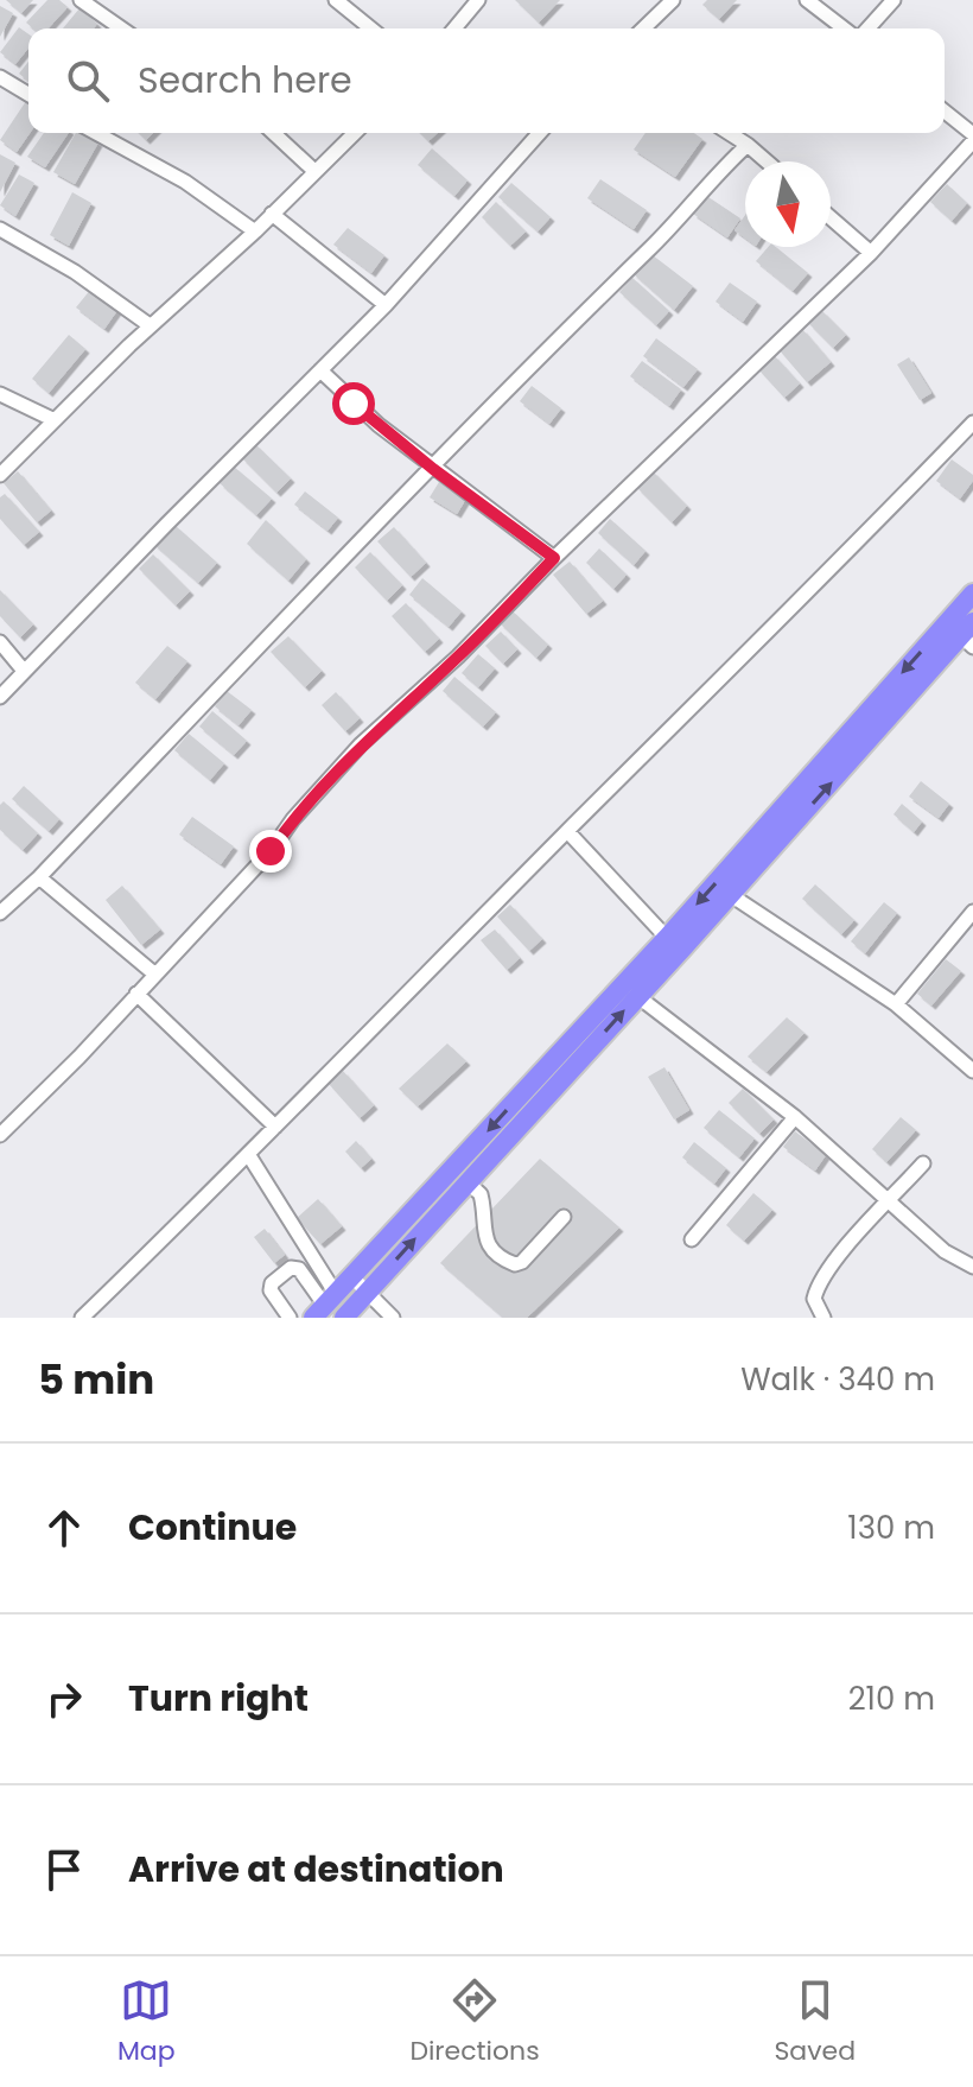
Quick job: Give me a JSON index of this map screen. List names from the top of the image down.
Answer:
{
  "north": "bottom",
  "page": {
    "search": "Search here",
    "heading": ["5 min", "Walk · 340 m"],
    "list": [
      ["Continue", "130 m"],
      ["Turn right", "210 m"],
      "Arrive at destination"
    ],
    "nav": ["Map", "Directions", "Saved"]
  }
}
